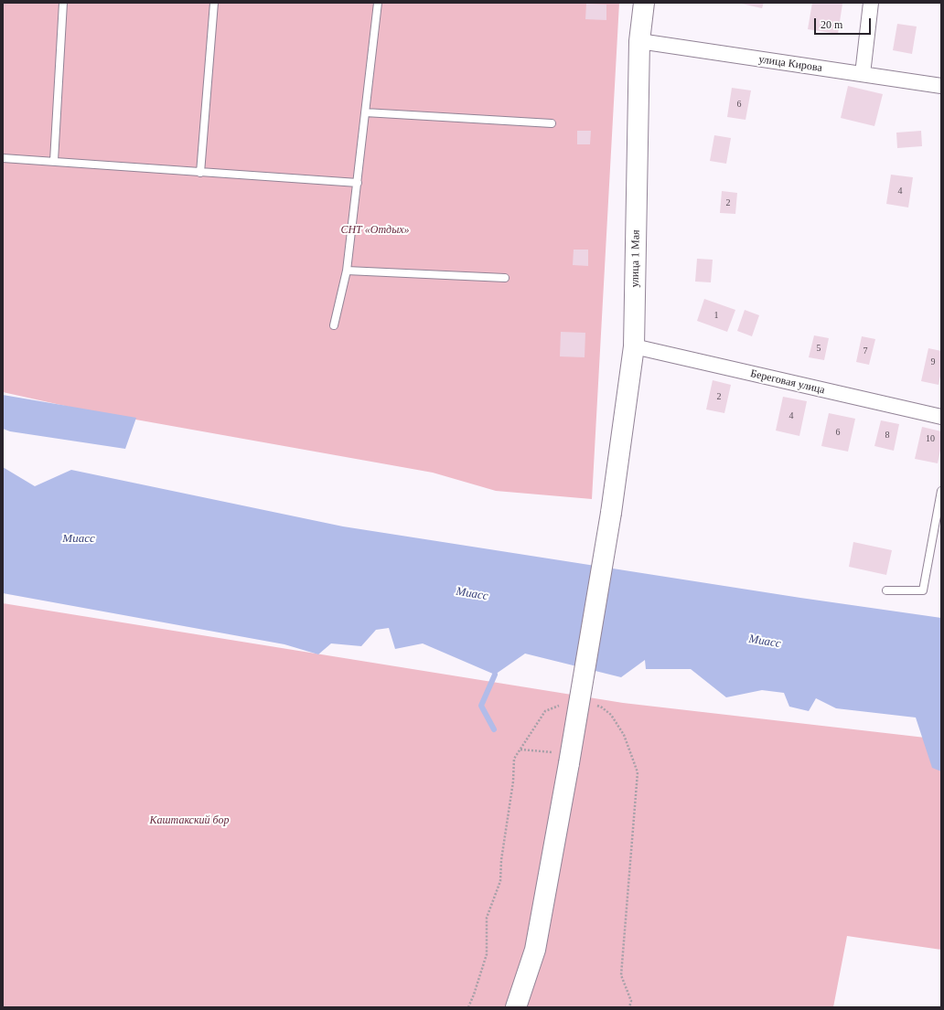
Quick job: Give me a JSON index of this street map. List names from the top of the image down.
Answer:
{
  "streets": {
    "main road": ["улица 1 Мая"],
    "street": ["улица Кирова", "Береговая улица"]
  },
  "crossings": [
    ["улица Кирова", "улица 1 Мая"],
    ["улица 1 Мая", "Береговая улица"]
  ],
  "water": ["Миасс"],
  "parks": ["СНТ «Отдых»", "Каштакский бор"],
  "house_numbers": [
    "6",
    "4",
    "2",
    "1",
    "5",
    "7",
    "9",
    "2",
    "4",
    "6",
    "8",
    "10"
  ],
  "scale_bar": "20 m"
}
